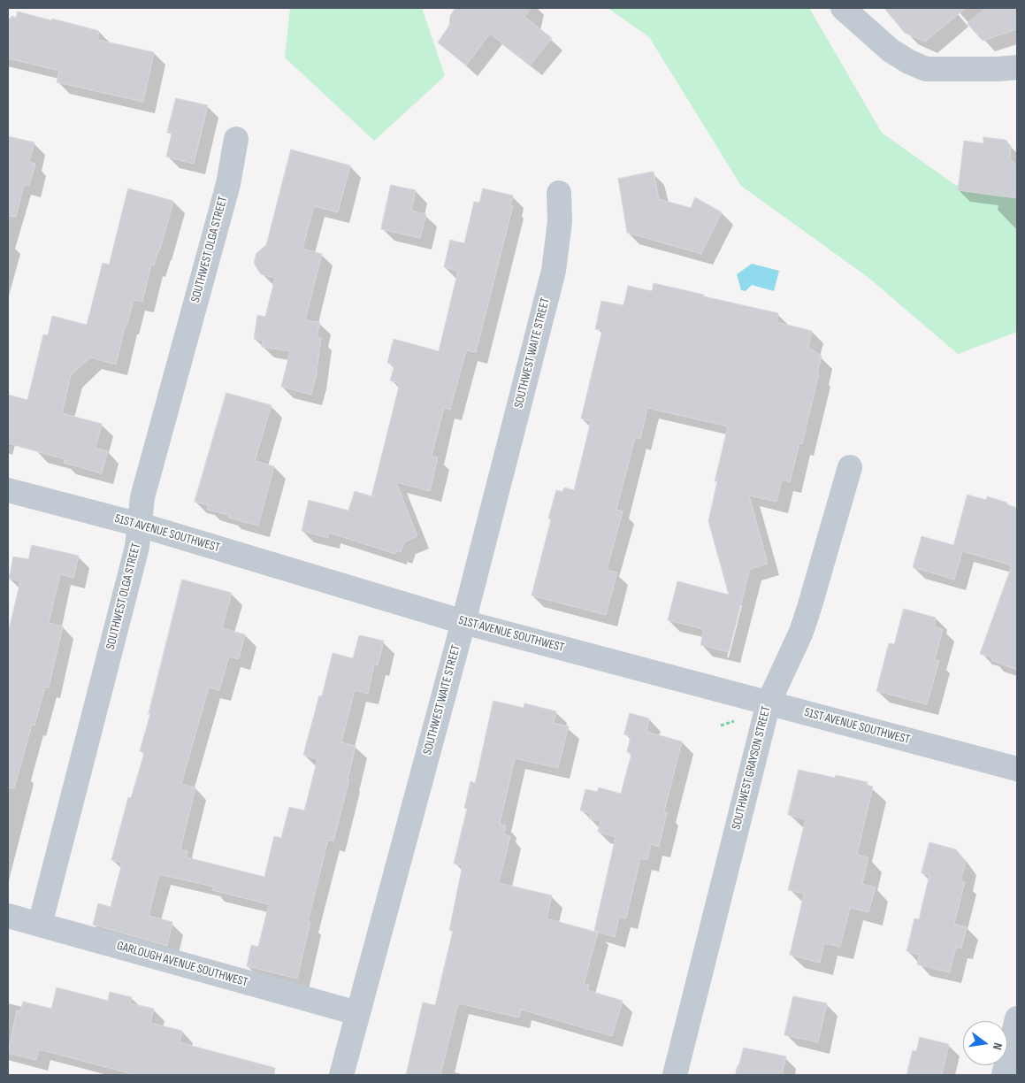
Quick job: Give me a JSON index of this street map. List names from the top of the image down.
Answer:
{
  "streets": {
    "street": [
      "SOUTHWEST OLGA STREET",
      "SOUTHWEST WAITE STREET",
      "51ST AVENUE SOUTHWEST",
      "SOUTHWEST GRAYSON STREET",
      "GARLOUGH AVENUE SOUTHWEST"
    ]
  },
  "crossings": [
    ["SOUTHWEST OLGA STREET", "51ST AVENUE SOUTHWEST"],
    ["SOUTHWEST OLGA STREET", "GARLOUGH AVENUE SOUTHWEST"],
    ["SOUTHWEST WAITE STREET", "51ST AVENUE SOUTHWEST"],
    ["SOUTHWEST WAITE STREET", "GARLOUGH AVENUE SOUTHWEST"],
    ["51ST AVENUE SOUTHWEST", "SOUTHWEST GRAYSON STREET"]
  ],
  "north": "right"
}
